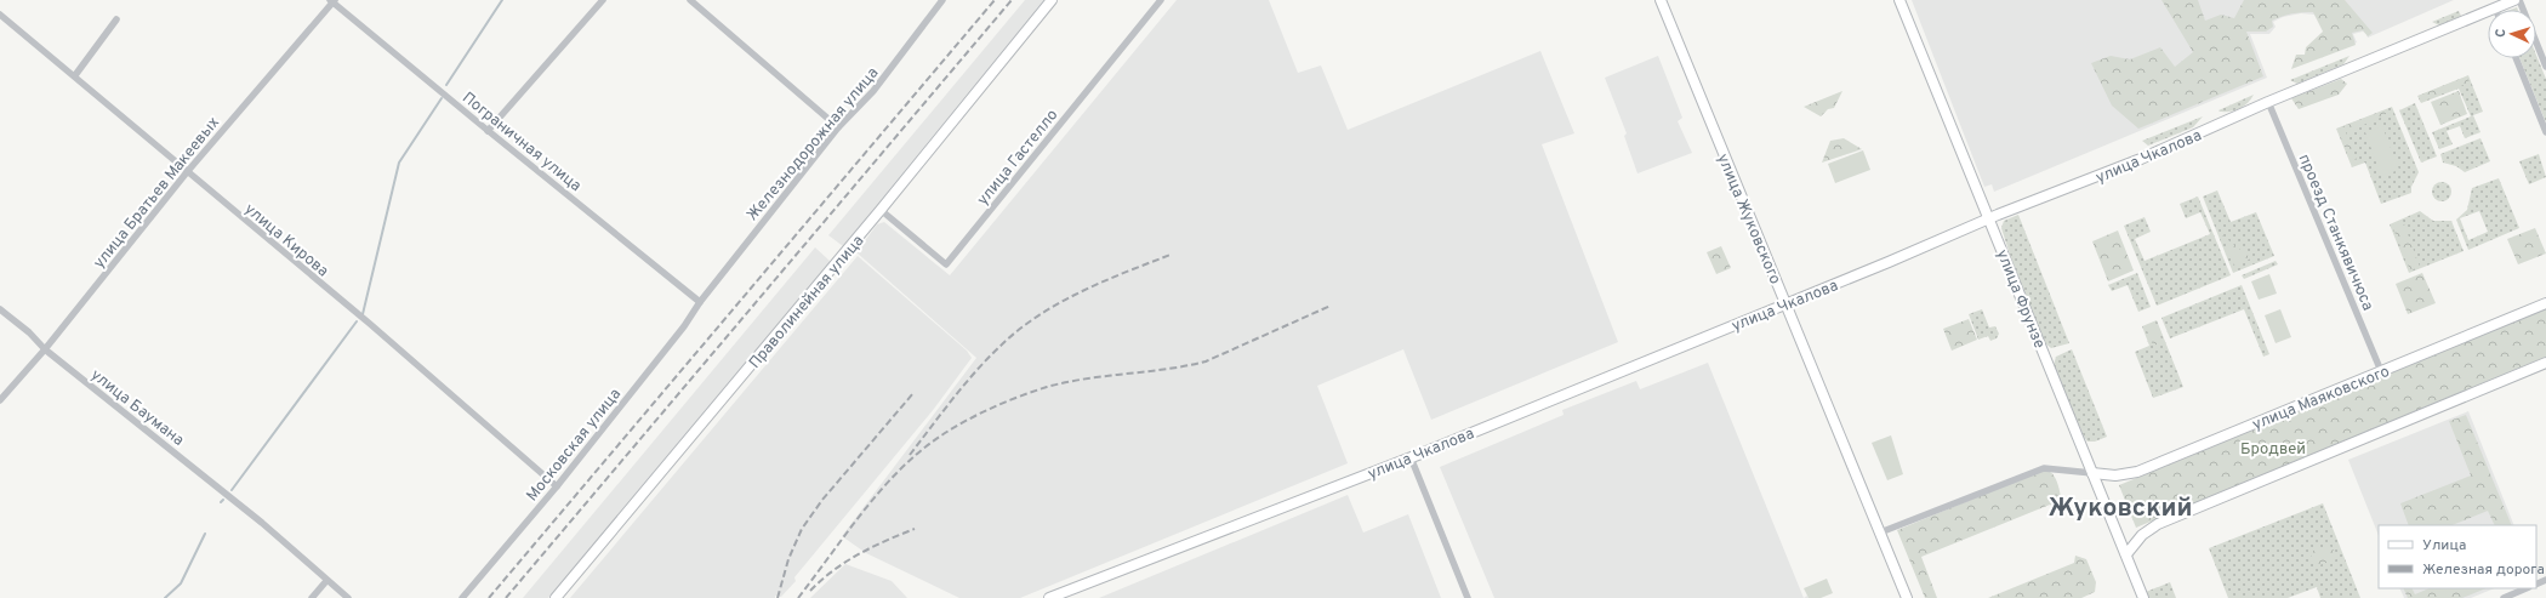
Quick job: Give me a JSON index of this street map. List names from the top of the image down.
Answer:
{
  "streets": {
    "street": [
      "Пограничная улица",
      "Железнодорожная улица",
      "улица Чкалова",
      "улица Гастелло",
      "улица Братьев Макеевых",
      "улица Жуковского",
      "проезд Станкявичюса",
      "улица Кирова",
      "улица Фрунзе",
      "Праволинейная улица",
      "улица Маяковского",
      "улица Баумана",
      "Московская улица"
    ]
  },
  "crossings": [
    ["Пограничная улица", "Железнодорожная улица"],
    ["Пограничная улица", "улица Братьев Макеевых"],
    ["Пограничная улица", "Московская улица"],
    ["Железнодорожная улица", "Московская улица"],
    ["улица Чкалова", "улица Жуковского"],
    ["улица Чкалова", "проезд Станкявичюса"],
    ["улица Чкалова", "улица Фрунзе"],
    ["улица Гастелло", "Праволинейная улица"],
    ["улица Братьев Макеевых", "улица Кирова"],
    ["улица Братьев Макеевых", "улица Баумана"],
    ["проезд Станкявичюса", "улица Маяковского"],
    ["улица Кирова", "Московская улица"],
    ["улица Фрунзе", "улица Маяковского"]
  ],
  "districts": ["Жуковский"],
  "parks": ["Бродвей"],
  "legend": ["Улица", "Железная дорога"],
  "north": "left"
}
